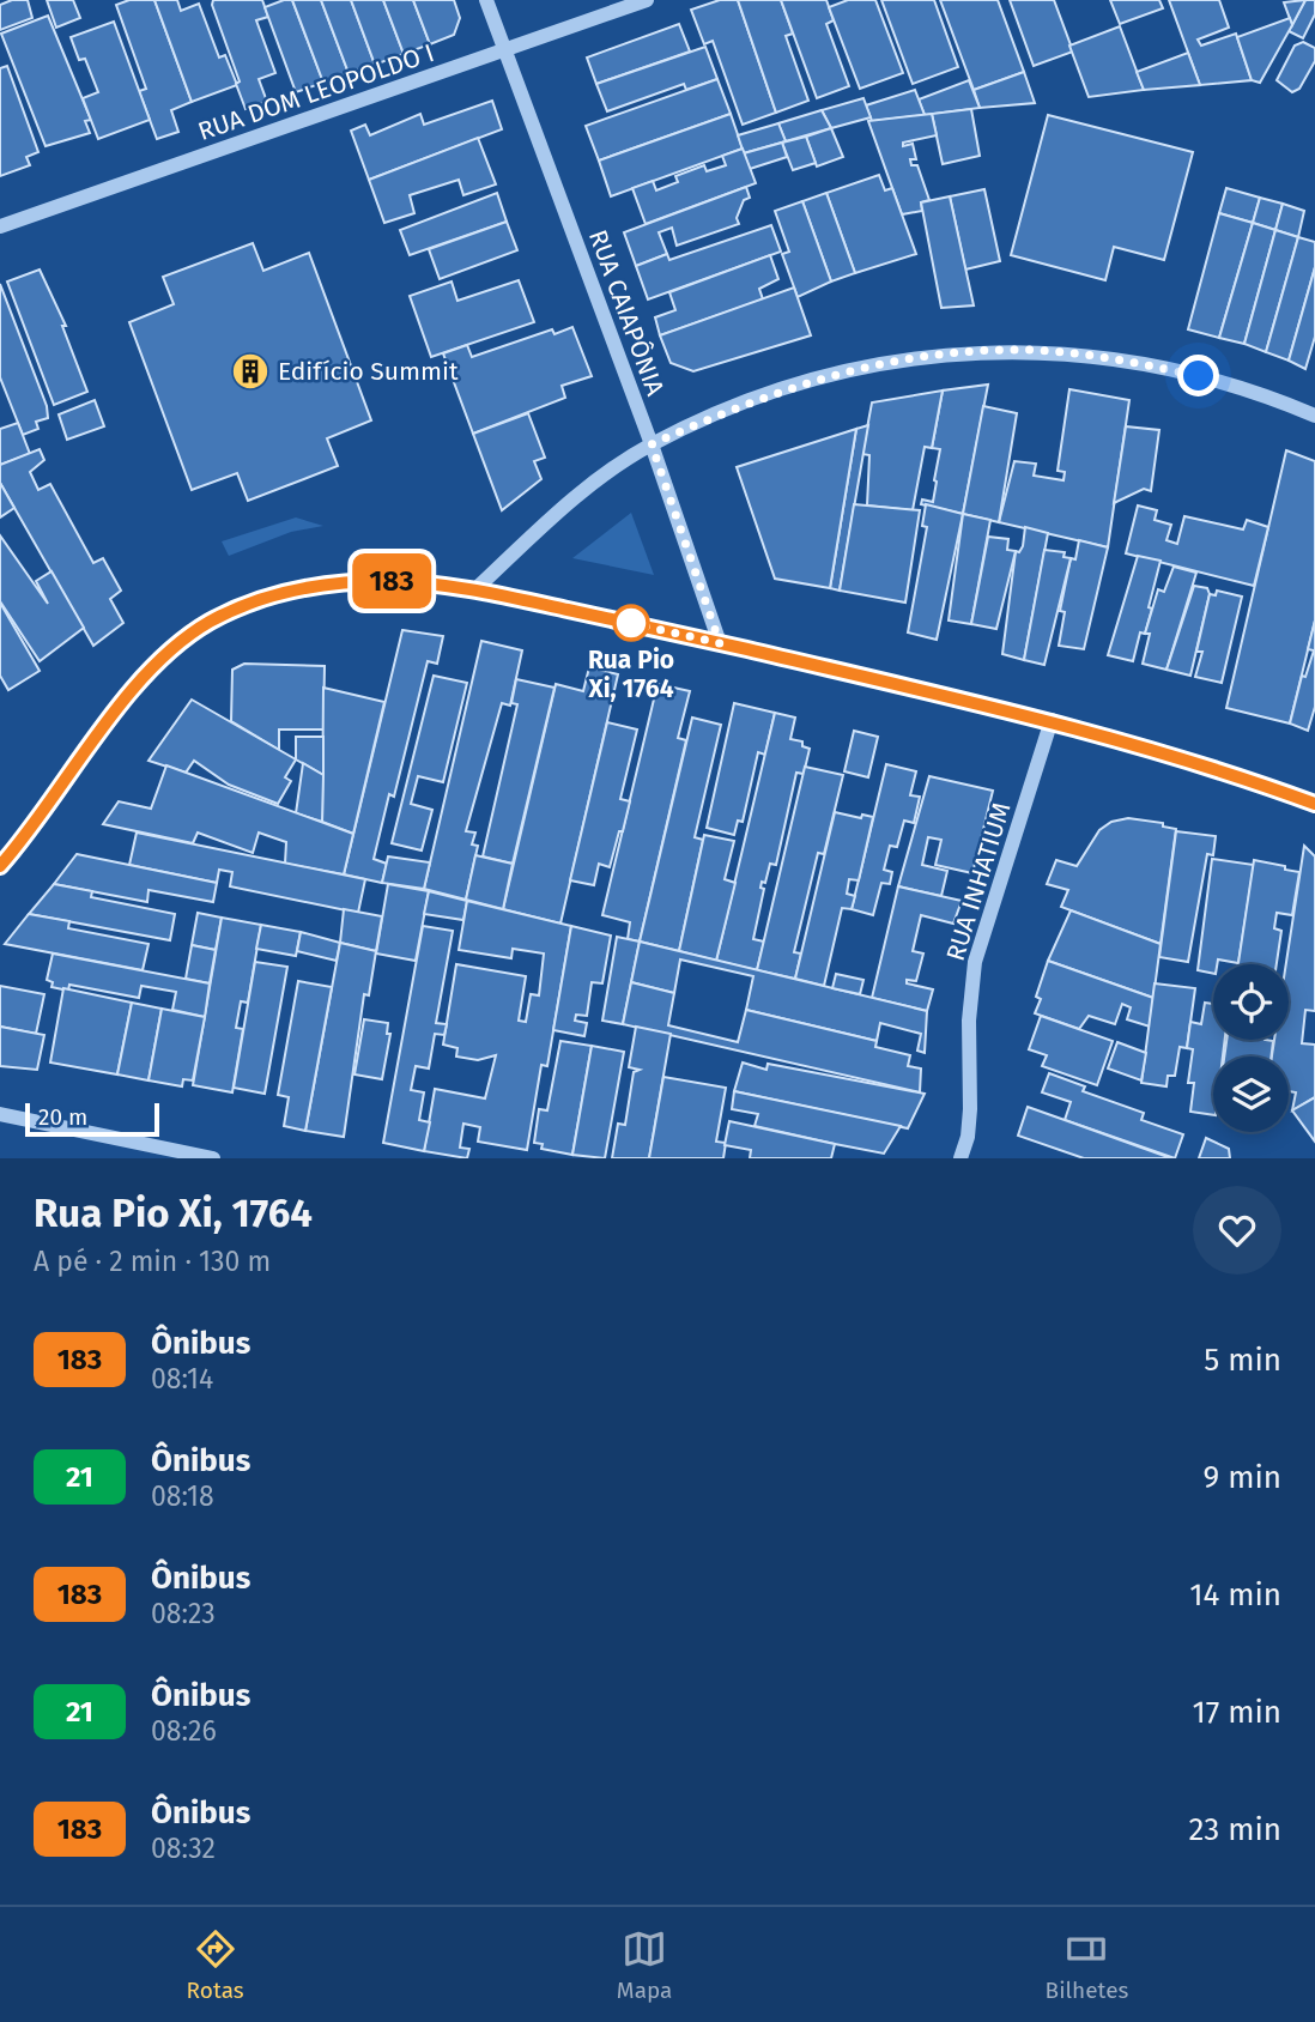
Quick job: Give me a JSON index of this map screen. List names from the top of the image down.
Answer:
{
  "streets": {
    "street": ["RUA DOM LEOPOLDO I", "RUA CAIAPÔNIA", "RUA INHATIUM"]
  },
  "crossings": [
    ["RUA DOM LEOPOLDO I", "RUA CAIAPÔNIA"]
  ],
  "places": {
    "building": ["Edifício Summit"],
    "other": ["Rua Pio Xi, 1764"]
  },
  "lines": ["bus line 183"],
  "scale_bar": "20 m",
  "page": {
    "on_map": "183",
    "scale": "20 m",
    "heading": ["Rua Pio Xi, 1764", "A pé · 2 min · 130 m"],
    "list": [
      {
        "mark": "183",
        "name": "Ônibus",
        "note": "08:14",
        "value": "5 min"
      },
      {
        "mark": "21",
        "name": "Ônibus",
        "note": "08:18",
        "value": "9 min"
      },
      {
        "mark": "183",
        "name": "Ônibus",
        "note": "08:23",
        "value": "14 min"
      },
      {
        "mark": "21",
        "name": "Ônibus",
        "note": "08:26",
        "value": "17 min"
      },
      {
        "mark": "183",
        "name": "Ônibus",
        "note": "08:32",
        "value": "23 min"
      }
    ],
    "tabs": ["Rotas", "Mapa", "Bilhetes"]
  }
}
